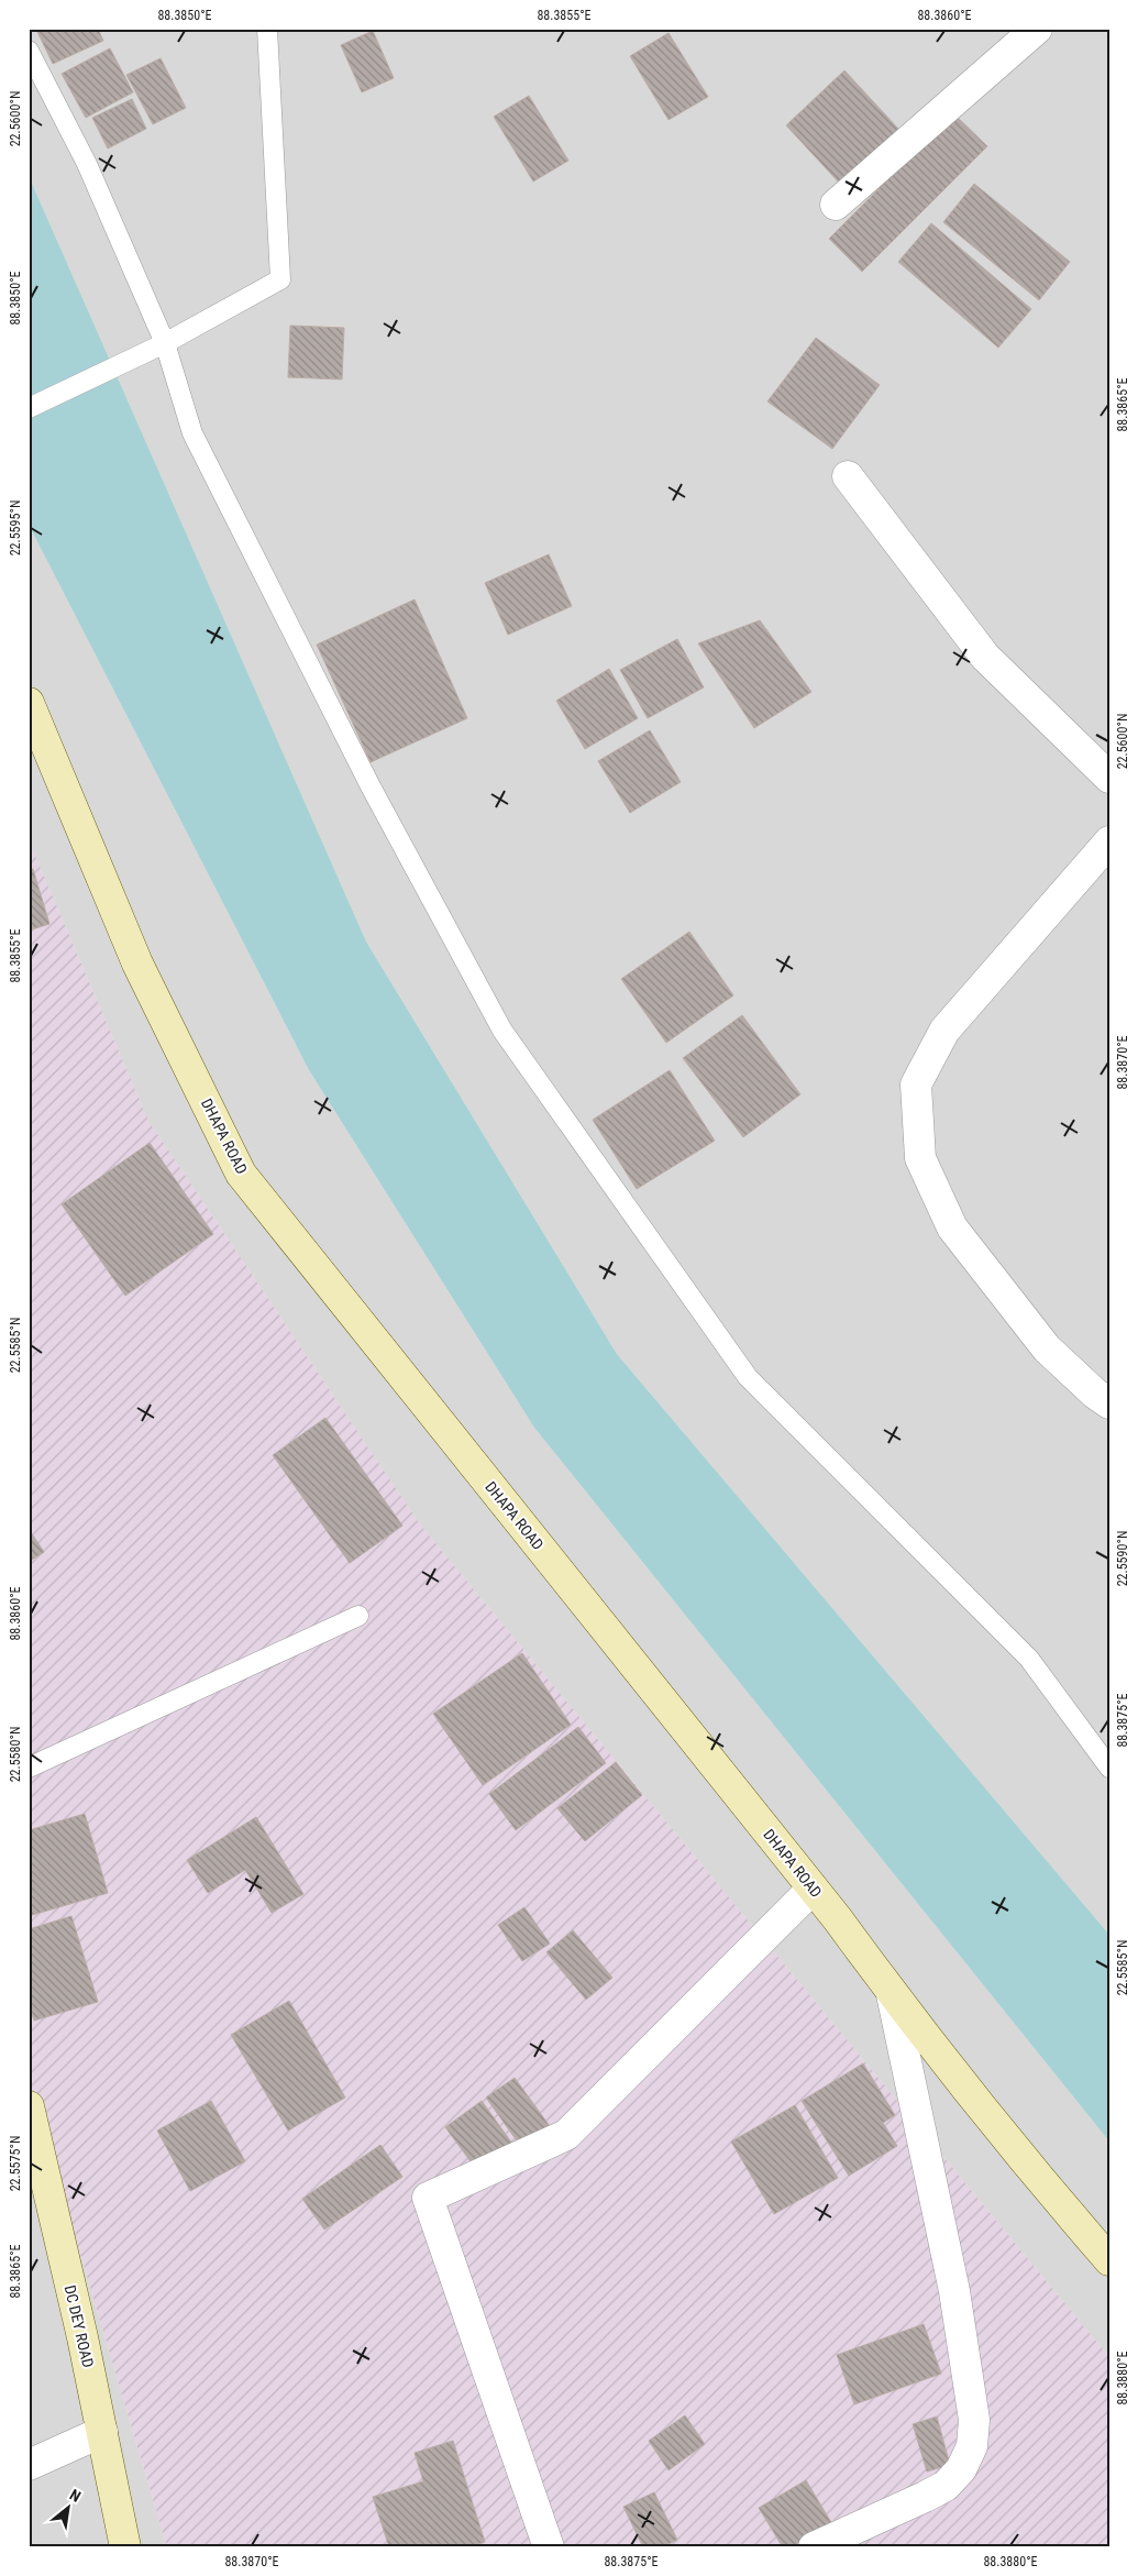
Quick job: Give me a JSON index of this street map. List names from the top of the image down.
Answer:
{
  "streets": {
    "street": ["DHAPA ROAD", "DC DEY ROAD"]
  },
  "north": "top right",
  "coordinates": [
    "88.3850°E",
    "88.3855°E",
    "88.3860°E",
    "22.5600°N",
    "88.3865°E",
    "22.5595°N",
    "88.3870°E",
    "22.5585°N",
    "22.5590°N",
    "88.3875°E",
    "22.5580°N",
    "22.5575°N",
    "88.3880°E"
  ]
}
